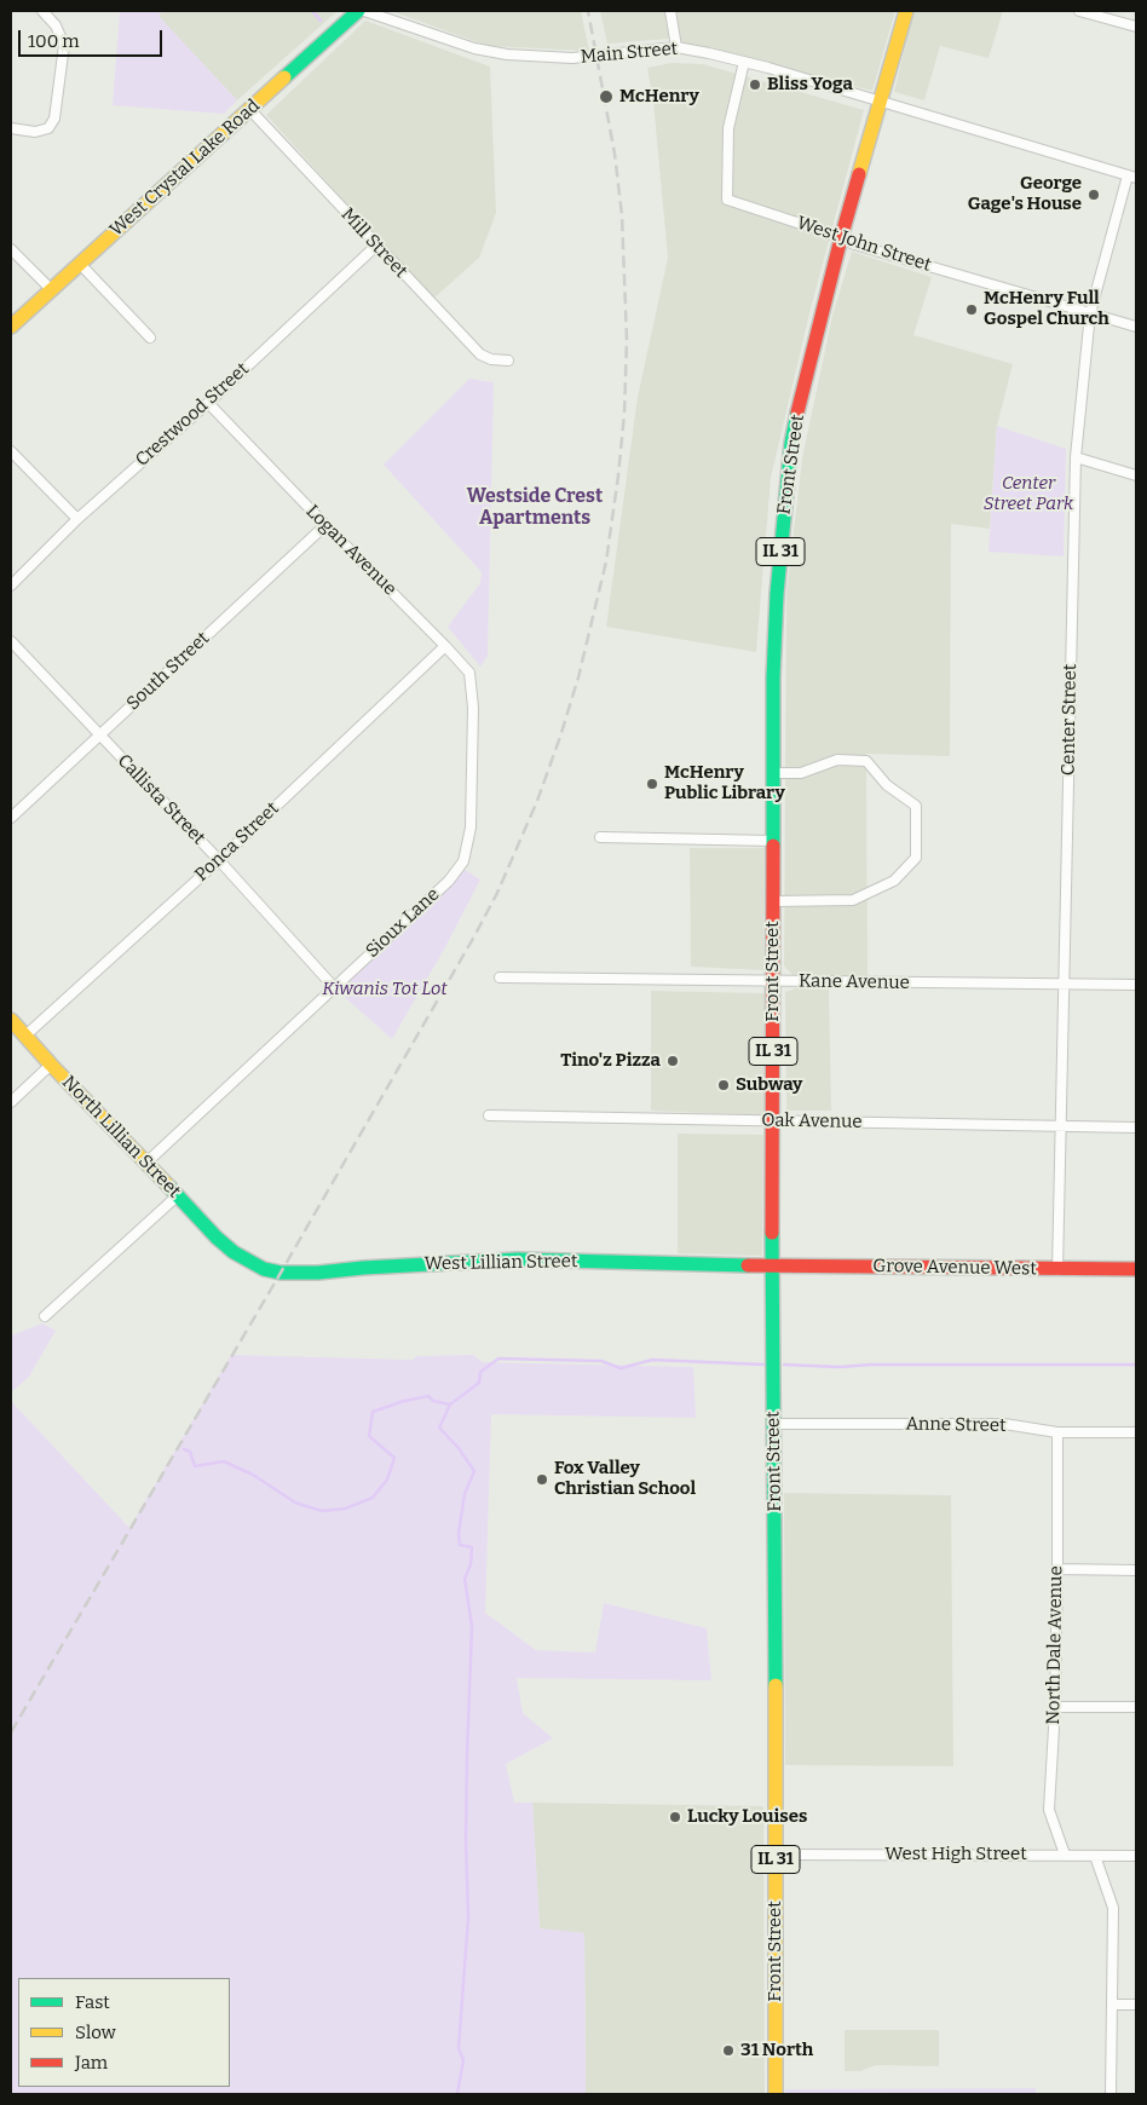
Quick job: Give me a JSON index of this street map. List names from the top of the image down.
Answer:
{
  "streets": {
    "main road": [
      "West Crystal Lake Road",
      "Front Street",
      "IL 31",
      "North Lillian Street",
      "West Lillian Street",
      "Grove Avenue West"
    ],
    "street": [
      "Main Street",
      "Mill Street",
      "West John Street",
      "Crestwood Street",
      "Logan Avenue",
      "South Street",
      "Center Street",
      "Callista Street",
      "Ponca Street",
      "Sioux Lane",
      "Kane Avenue",
      "Oak Avenue",
      "Anne Street",
      "North Dale Avenue",
      "West High Street"
    ]
  },
  "crossings": [
    ["Main Street", "West John Street"],
    ["Main Street", "Front Street"],
    ["Main Street", "Center Street"],
    ["West Crystal Lake Road", "Mill Street"],
    ["Mill Street", "Crestwood Street"],
    ["West John Street", "Front Street"],
    ["West John Street", "Center Street"],
    ["Crestwood Street", "Logan Avenue"],
    ["Front Street", "Kane Avenue"],
    ["Front Street", "Oak Avenue"],
    ["Front Street", "West Lillian Street"],
    ["Front Street", "Grove Avenue West"],
    ["Front Street", "Anne Street"],
    ["Front Street", "West High Street"],
    ["Logan Avenue", "South Street"],
    ["Logan Avenue", "Ponca Street"],
    ["Logan Avenue", "Sioux Lane"],
    ["South Street", "Callista Street"],
    ["Center Street", "Kane Avenue"],
    ["Center Street", "Oak Avenue"],
    ["Center Street", "Grove Avenue West"],
    ["Callista Street", "Ponca Street"],
    ["Callista Street", "Sioux Lane"],
    ["Ponca Street", "North Lillian Street"],
    ["Sioux Lane", "North Lillian Street"],
    ["North Lillian Street", "West Lillian Street"],
    ["West Lillian Street", "Grove Avenue West"],
    ["Anne Street", "North Dale Avenue"],
    ["North Dale Avenue", "West High Street"]
  ],
  "districts": ["Westside Crest Apartments"],
  "parks": ["Center Street Park", "Kiwanis Tot Lot"],
  "places": [
    "Bliss Yoga",
    "McHenry",
    "George Gage's House",
    "McHenry Full Gospel Church",
    "McHenry Public Library",
    "Tino'z Pizza",
    "Subway",
    "Fox Valley Christian School",
    "Lucky Louises",
    "31 North"
  ],
  "legend": ["Fast", "Slow", "Jam"],
  "scale_bar": "100 m"
}
